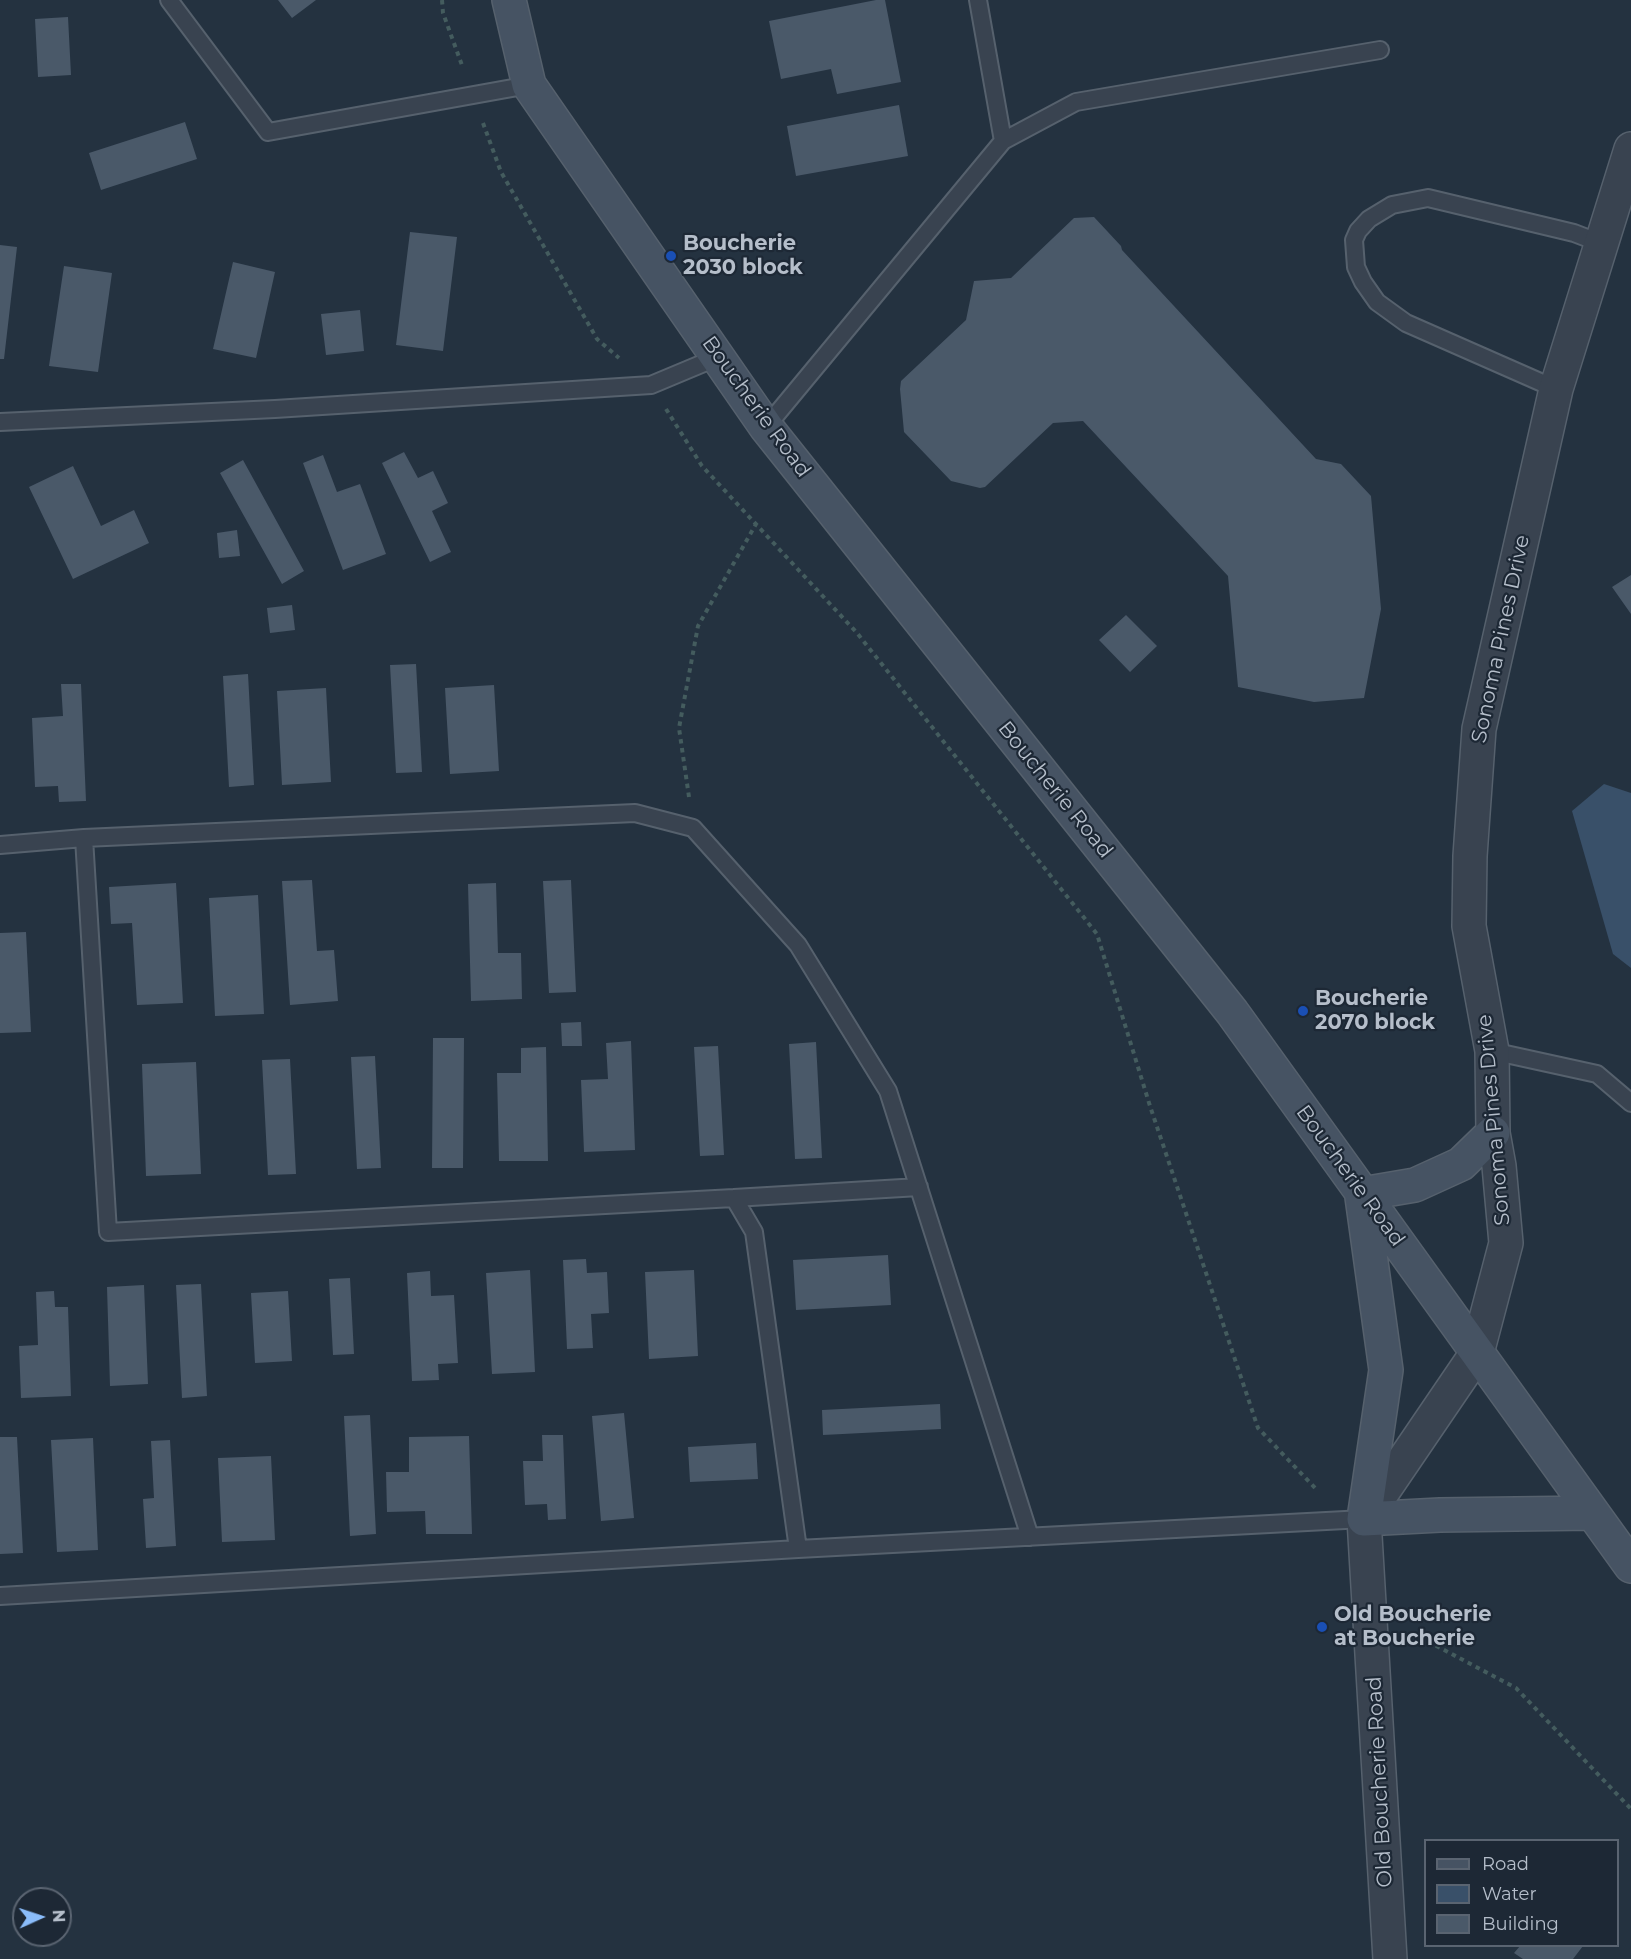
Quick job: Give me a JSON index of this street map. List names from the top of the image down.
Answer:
{
  "streets": {
    "main road": ["Boucherie Road"],
    "street": ["Sonoma Pines Drive", "Old Boucherie Road"]
  },
  "crossings": [
    ["Boucherie Road", "Sonoma Pines Drive"]
  ],
  "places": ["Boucherie 2030 block", "Boucherie 2070 block", "Old Boucherie at Boucherie"],
  "legend": ["Road", "Water", "Building"],
  "north": "right"
}
